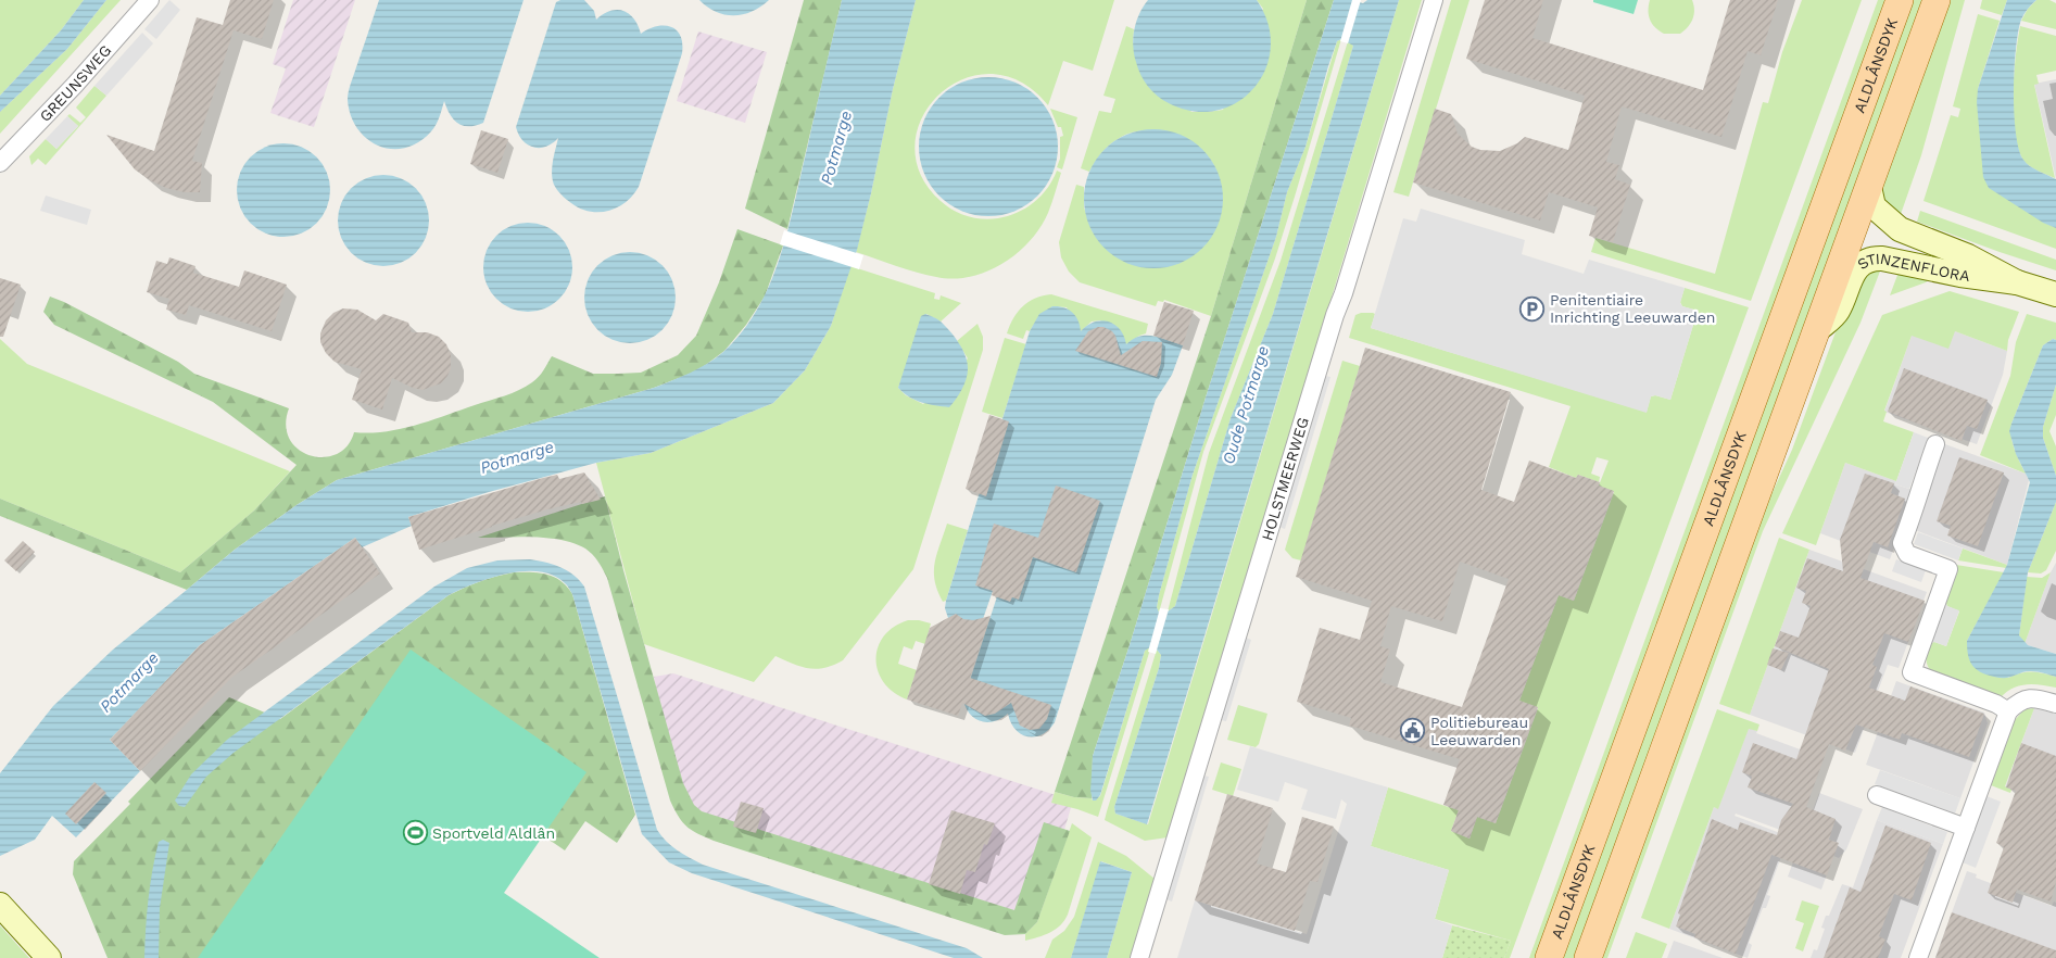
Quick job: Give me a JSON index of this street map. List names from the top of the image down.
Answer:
{
  "streets": {
    "main road": ["ALDLÂNSDYK"],
    "street": ["GREUNSWEG", "STINZENFLORA", "HOLSTMEERWEG"]
  },
  "water": ["Potmarge", "Oude Potmarge"],
  "places": {
    "parking": ["Penitentiaire Inrichting Leeuwarden"],
    "public building": ["Politiebureau Leeuwarden"],
    "sports": ["Sportveld Aldlân"]
  }
}
